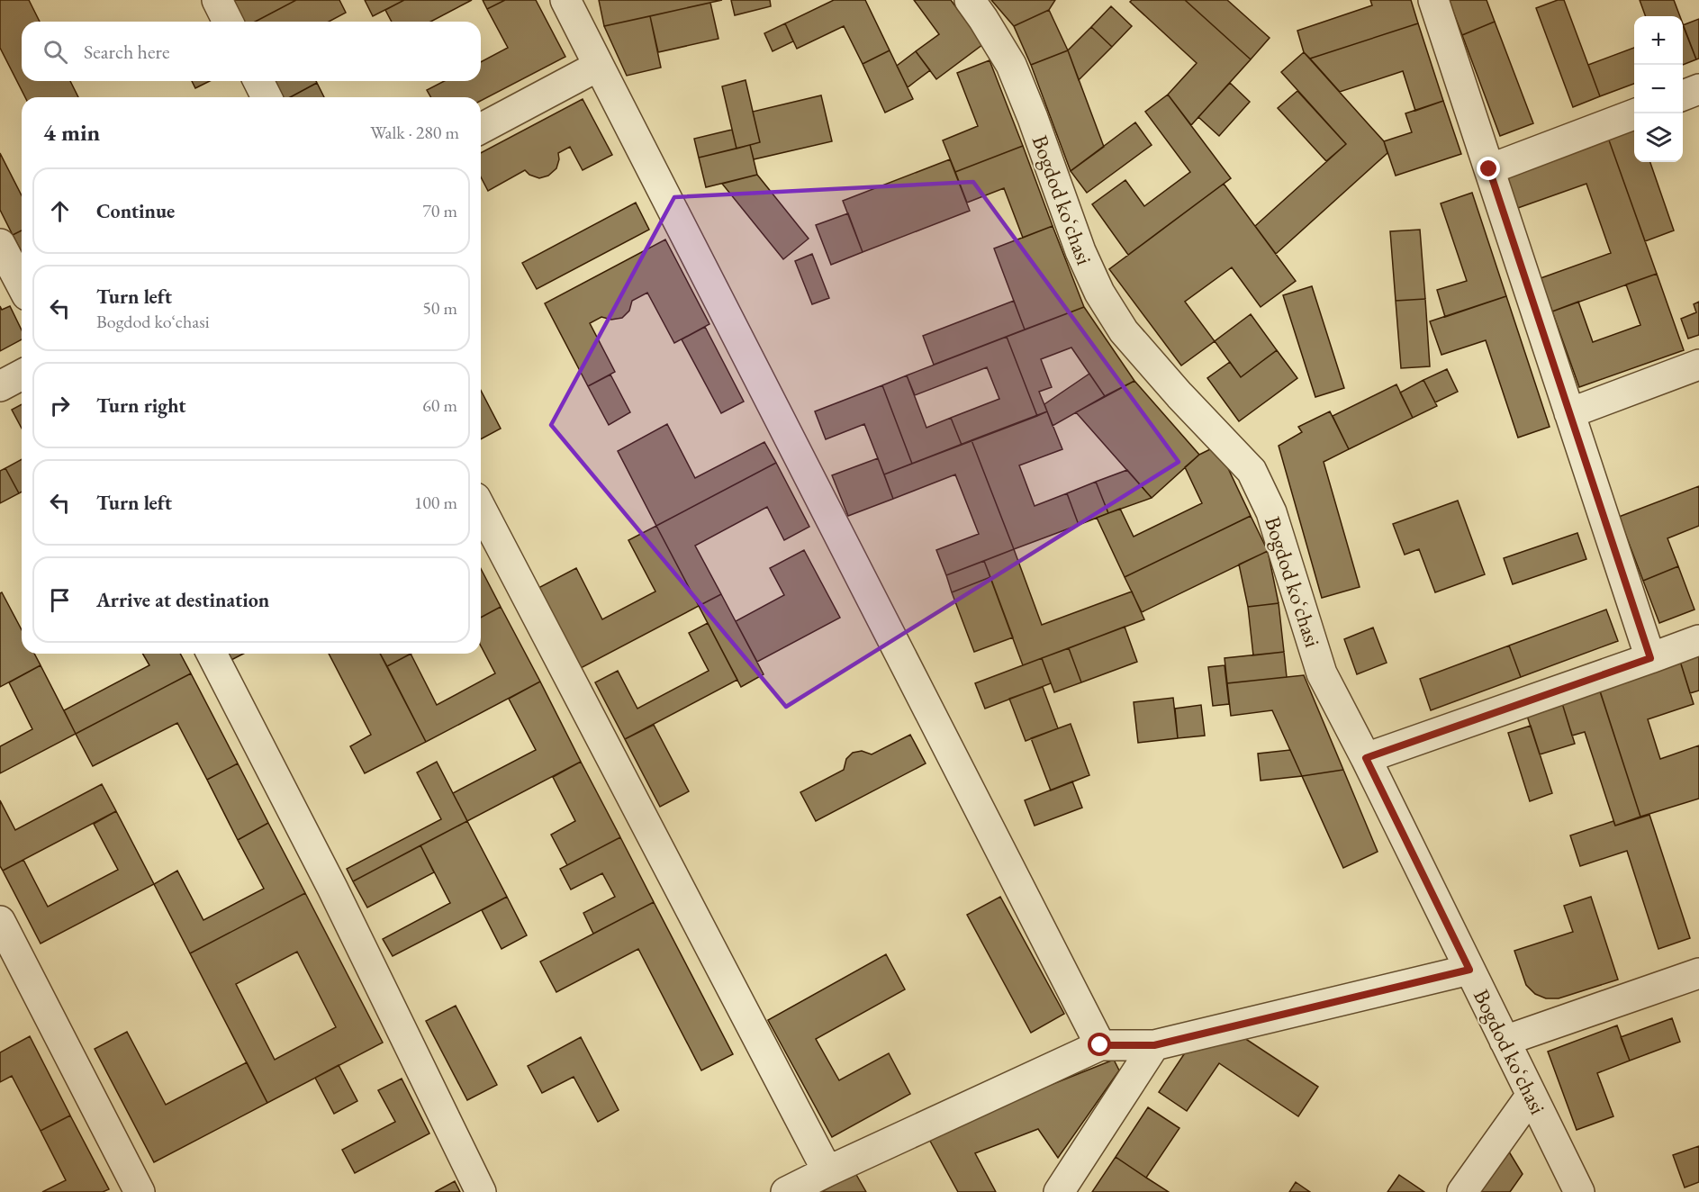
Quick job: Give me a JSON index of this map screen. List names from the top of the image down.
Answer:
{
  "streets": {
    "street": ["Bogdod koʻchasi"]
  },
  "page": {
    "map_buttons": ["+", "−"],
    "search": "Search here",
    "heading": ["4 min", "Walk · 280 m"],
    "list": [
      ["Continue", "70 m"],
      ["Turn left", "Bogdod koʻchasi", "50 m"],
      ["Turn right", "60 m"],
      ["Turn left", "100 m"],
      "Arrive at destination"
    ]
  }
}
